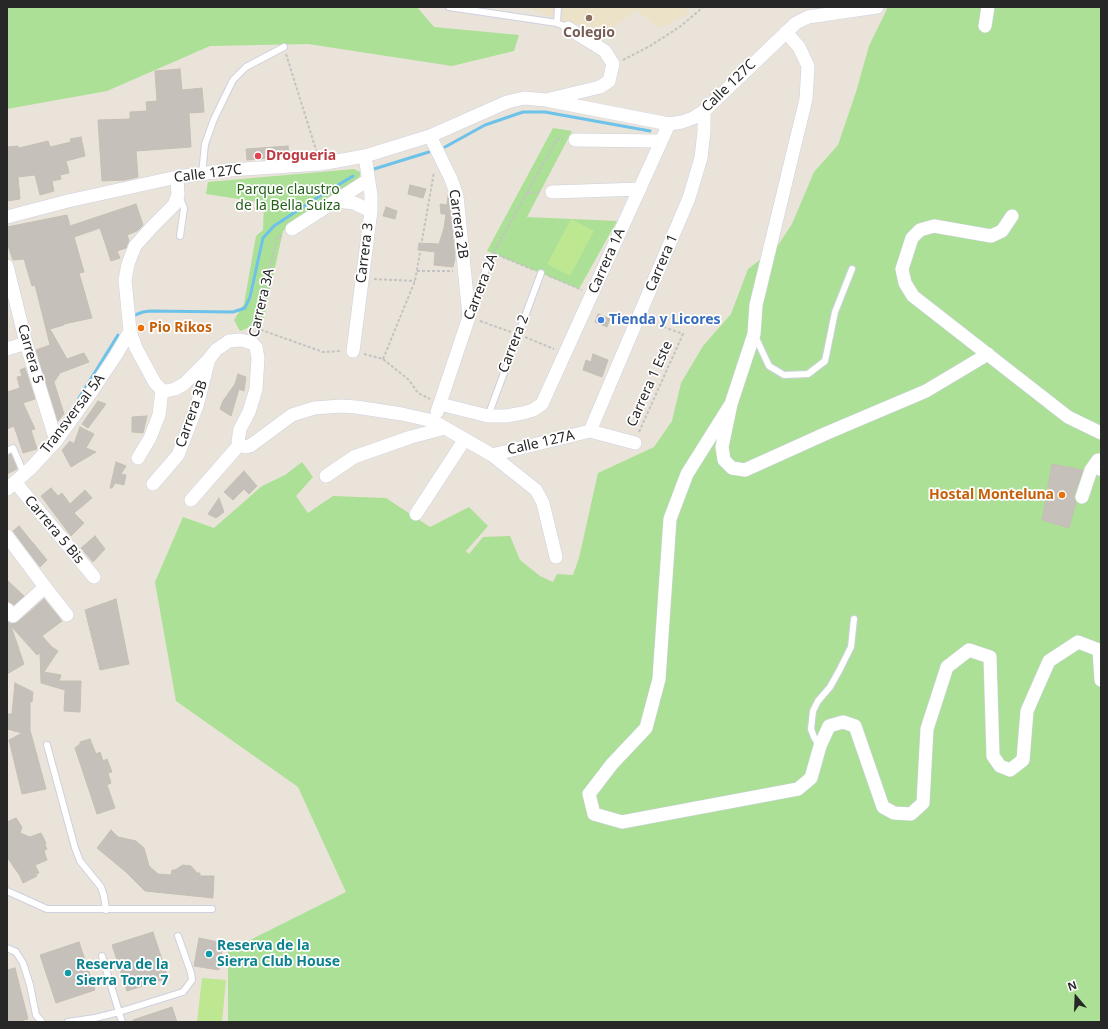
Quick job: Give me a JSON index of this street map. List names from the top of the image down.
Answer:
{
  "streets": {
    "street": [
      "Calle 127C",
      "Carrera 2B",
      "Carrera 3",
      "Carrera 1A",
      "Carrera 1",
      "Carrera 2A",
      "Carrera 3A",
      "Carrera 5",
      "Transversal 5A",
      "Carrera 3B",
      "Calle 127A",
      "Carrera 5 Bis"
    ],
    "lane": ["Carrera 2"],
    "path": ["Carrera 1 Este"]
  },
  "crossings": [
    ["Calle 127C", "Carrera 2B"],
    ["Calle 127C", "Carrera 3"],
    ["Calle 127C", "Carrera 1A"],
    ["Calle 127C", "Carrera 1"],
    ["Carrera 2B", "Carrera 2A"],
    ["Carrera 1A", "Carrera 2"],
    ["Carrera 1", "Carrera 1 Este"],
    ["Carrera 1", "Calle 127A"],
    ["Carrera 5", "Transversal 5A"],
    ["Transversal 5A", "Carrera 5 Bis"]
  ],
  "parks": ["Parque claustro de la Bella Suiza"],
  "places": [
    "Colegio",
    "Drogueria",
    "Tienda y Licores",
    "Pio Rikos",
    "Hostal Monteluna",
    "Reserva de la Sierra Club House",
    "Reserva de la Sierra Torre 7"
  ],
  "north": "top"
}
